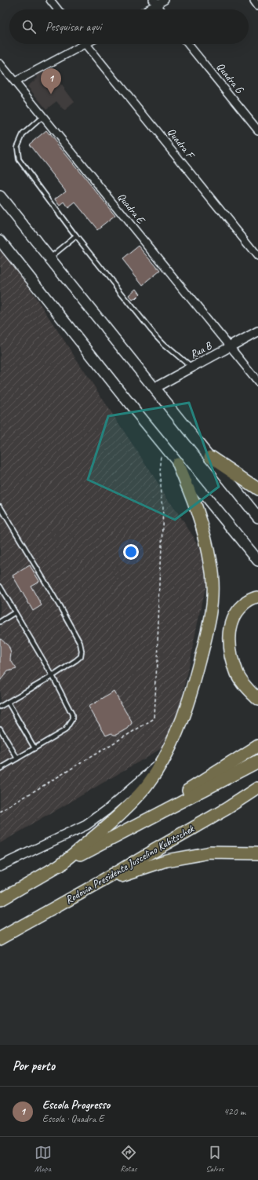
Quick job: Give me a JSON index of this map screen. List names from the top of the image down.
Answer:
{
  "streets": {
    "highway": ["Rodovia Presidente Juscelino Kubitschek"],
    "street": [
      "Quadra G",
      "Quadra F",
      "Quadra E",
      "Rua B"
    ]
  },
  "crossings": [
    ["Quadra E", "Rua B"]
  ],
  "page": {
    "search": "Pesquisar aqui",
    "pins": "1",
    "heading": "Por perto",
    "list": [
      {
        "mark": "1",
        "name": "Escola Progresso",
        "note": "Escola · Quadra E",
        "value": "420 m"
      }
    ],
    "nav": ["Mapa", "Rotas", "Salvos"]
  }
}
